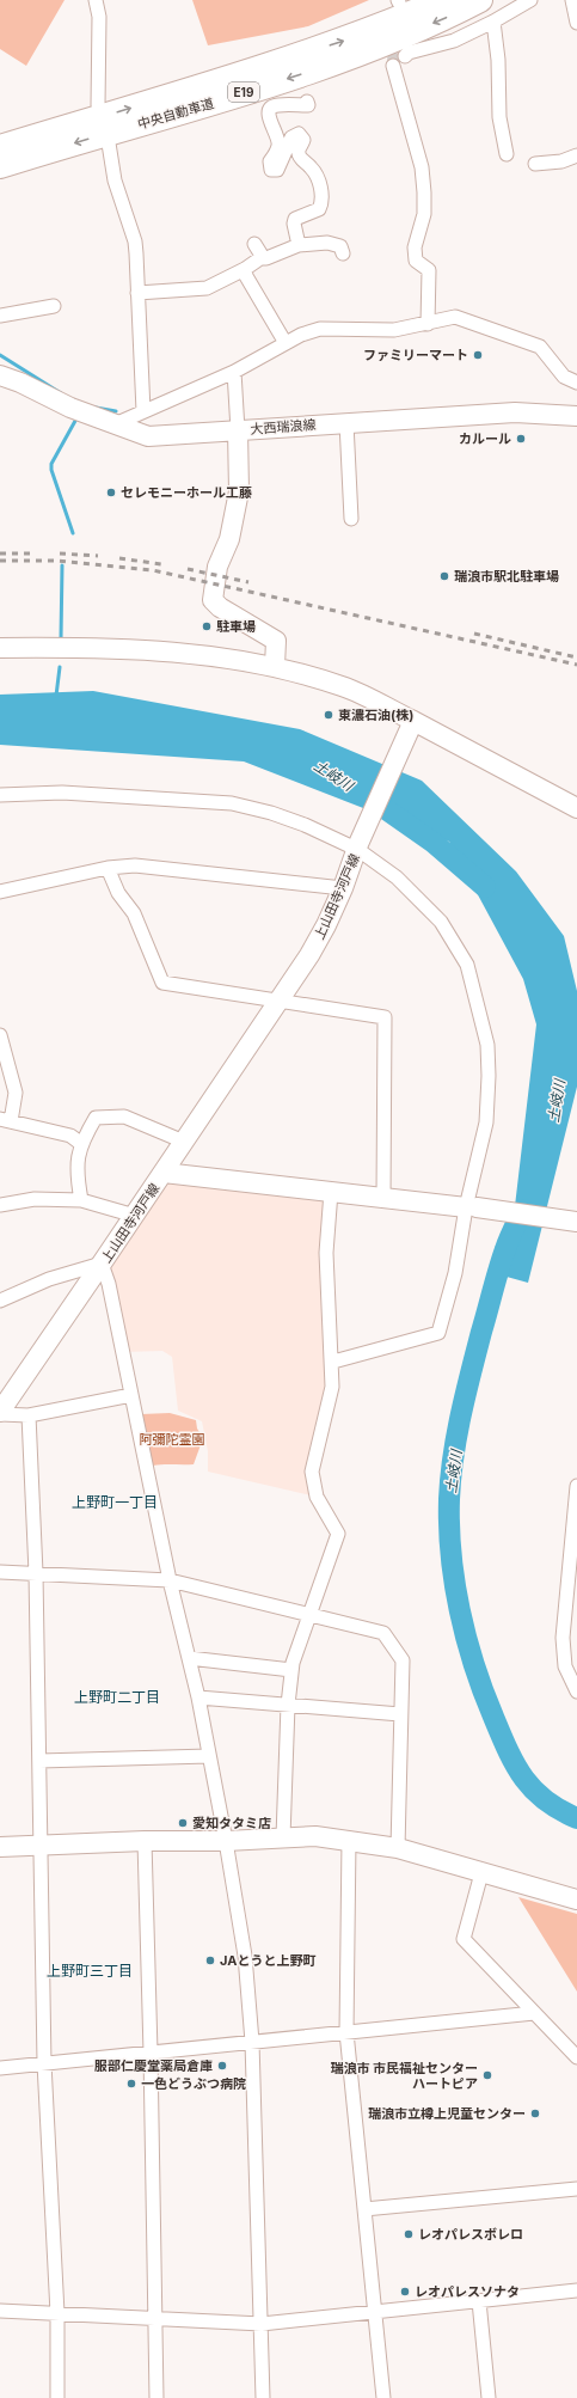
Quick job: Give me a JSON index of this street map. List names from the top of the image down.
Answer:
{
  "streets": {
    "highway": ["E19", "中央自動車道"],
    "main road": ["大西瑞浪線", "上山田寺河戸線"]
  },
  "districts": ["上野町一丁目", "上野町二丁目", "上野町三丁目"],
  "water": ["土岐川"],
  "parks": ["阿彌陀霊園"],
  "places": [
    "ファミリーマート",
    "カルール",
    "セレモニーホール工藤",
    "瑞浪市駅北駐車場",
    "駐車場",
    "東濃石油(株)",
    "愛知タタミ店",
    "JAとうと上野町",
    "服部仁慶堂薬局倉庫",
    "瑞浪市 市民福祉センター ハートピア",
    "一色どうぶつ病院",
    "瑞浪市立樽上児童センター",
    "レオパレスボレロ",
    "レオパレスソナタ"
  ]
}
